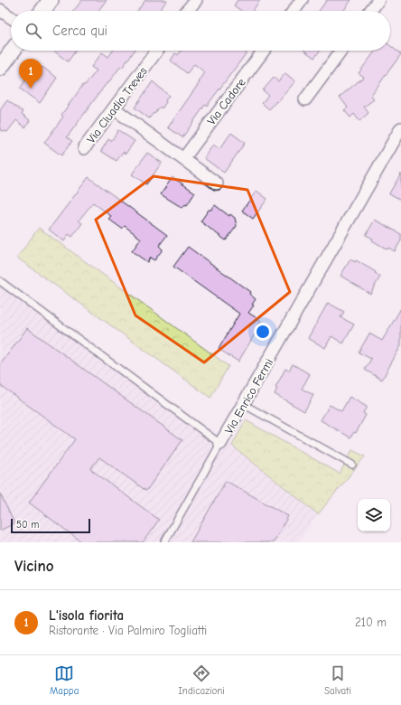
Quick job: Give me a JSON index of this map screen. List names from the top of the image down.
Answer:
{
  "streets": {
    "street": ["Via Cadore", "Via Cluadio Treves", "Via Enrico Fermi"]
  },
  "scale_bar": "50 m",
  "page": {
    "search": "Cerca qui",
    "pins": "1",
    "scale": "50 m",
    "heading": "Vicino",
    "list": [
      {
        "mark": "1",
        "name": "L'isola fiorita",
        "note": "Ristorante · Via Palmiro Togliatti",
        "value": "210 m"
      }
    ],
    "nav": ["Mappa", "Indicazioni", "Salvati"]
  }
}
